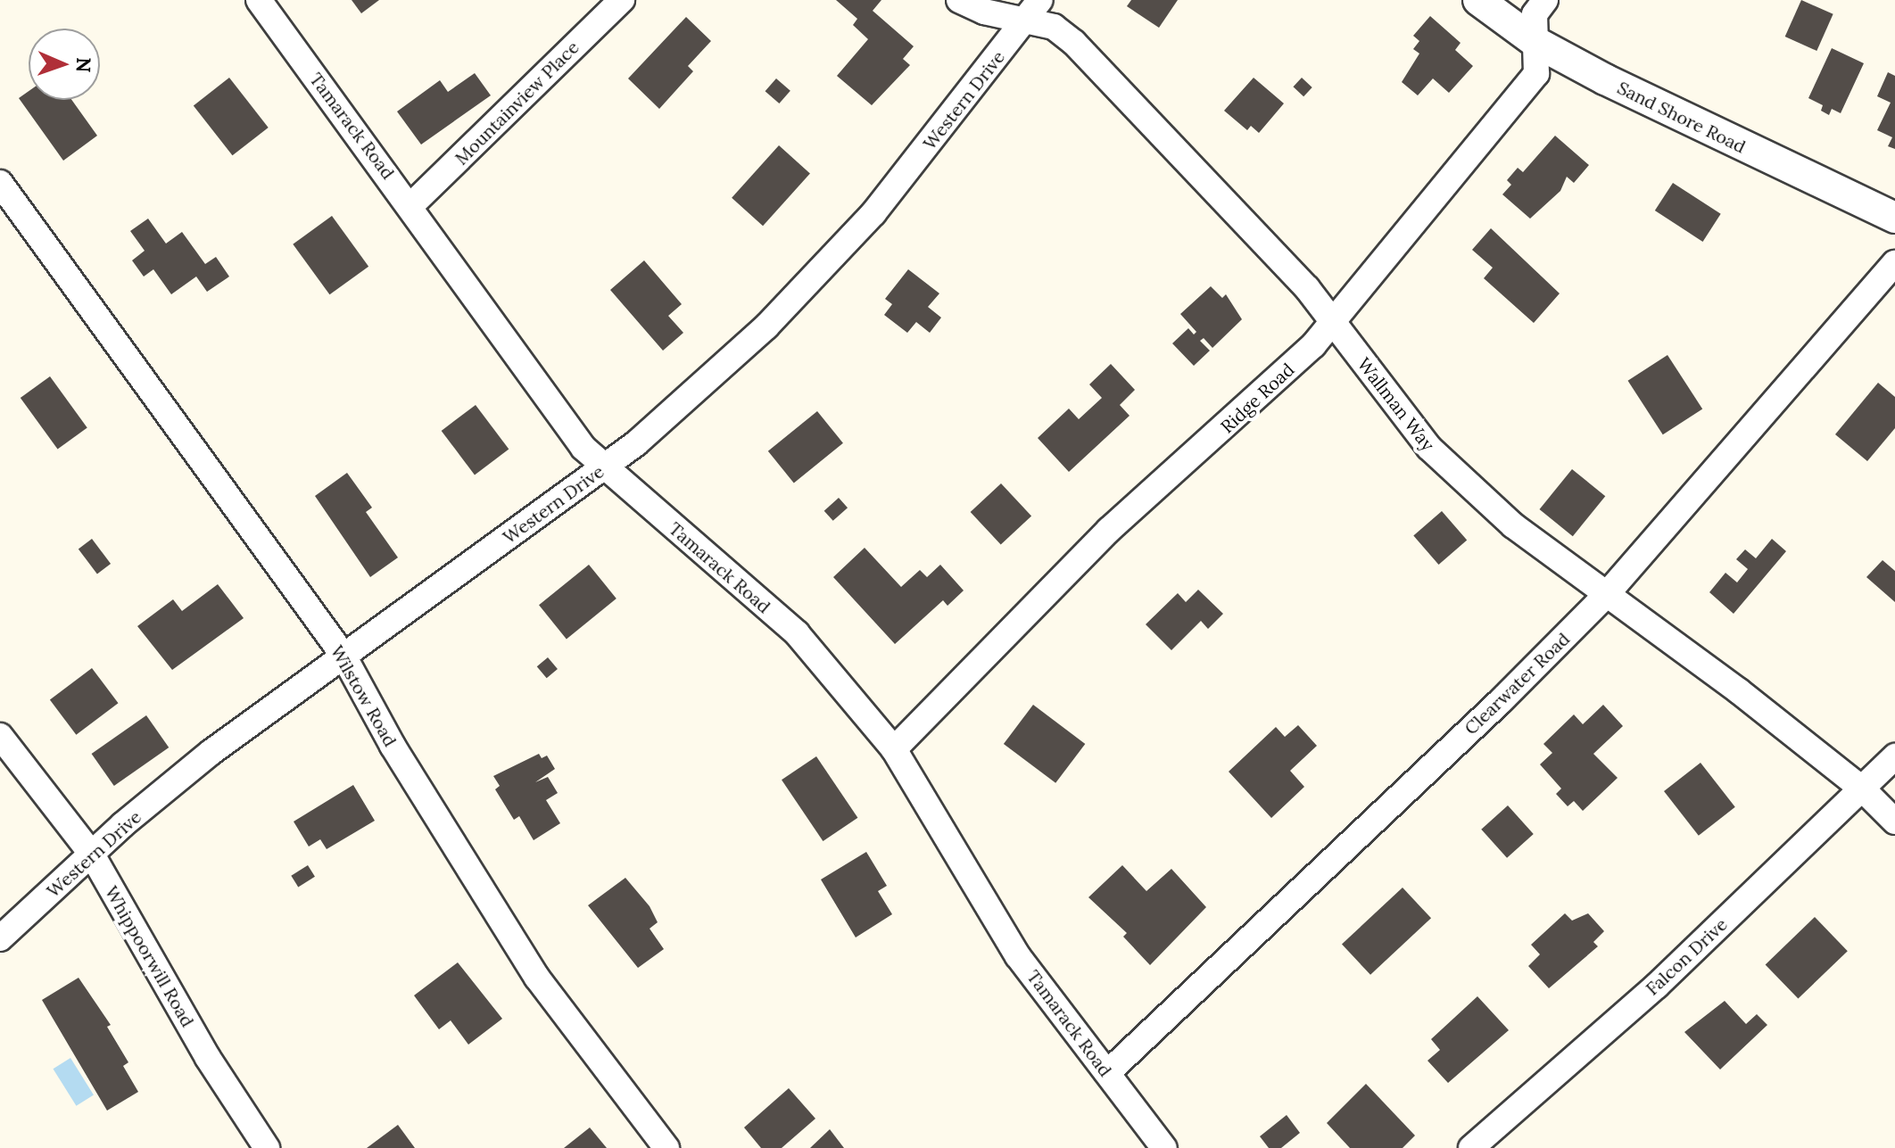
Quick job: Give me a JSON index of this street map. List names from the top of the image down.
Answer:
{
  "streets": {
    "street": [
      "Western Drive",
      "Mountainview Place",
      "Sand Shore Road",
      "Tamarack Road",
      "Ridge Road",
      "Wallman Way",
      "Clearwater Road",
      "Wilstow Road",
      "Whippoorwill Road",
      "Falcon Drive"
    ]
  },
  "crossings": [
    ["Western Drive", "Tamarack Road"],
    ["Western Drive", "Wallman Way"],
    ["Western Drive", "Wilstow Road"],
    ["Western Drive", "Whippoorwill Road"],
    ["Mountainview Place", "Tamarack Road"],
    ["Sand Shore Road", "Ridge Road"],
    ["Tamarack Road", "Ridge Road"],
    ["Tamarack Road", "Clearwater Road"],
    ["Ridge Road", "Wallman Way"],
    ["Wallman Way", "Clearwater Road"],
    ["Wallman Way", "Falcon Drive"]
  ],
  "north": "right"
}
